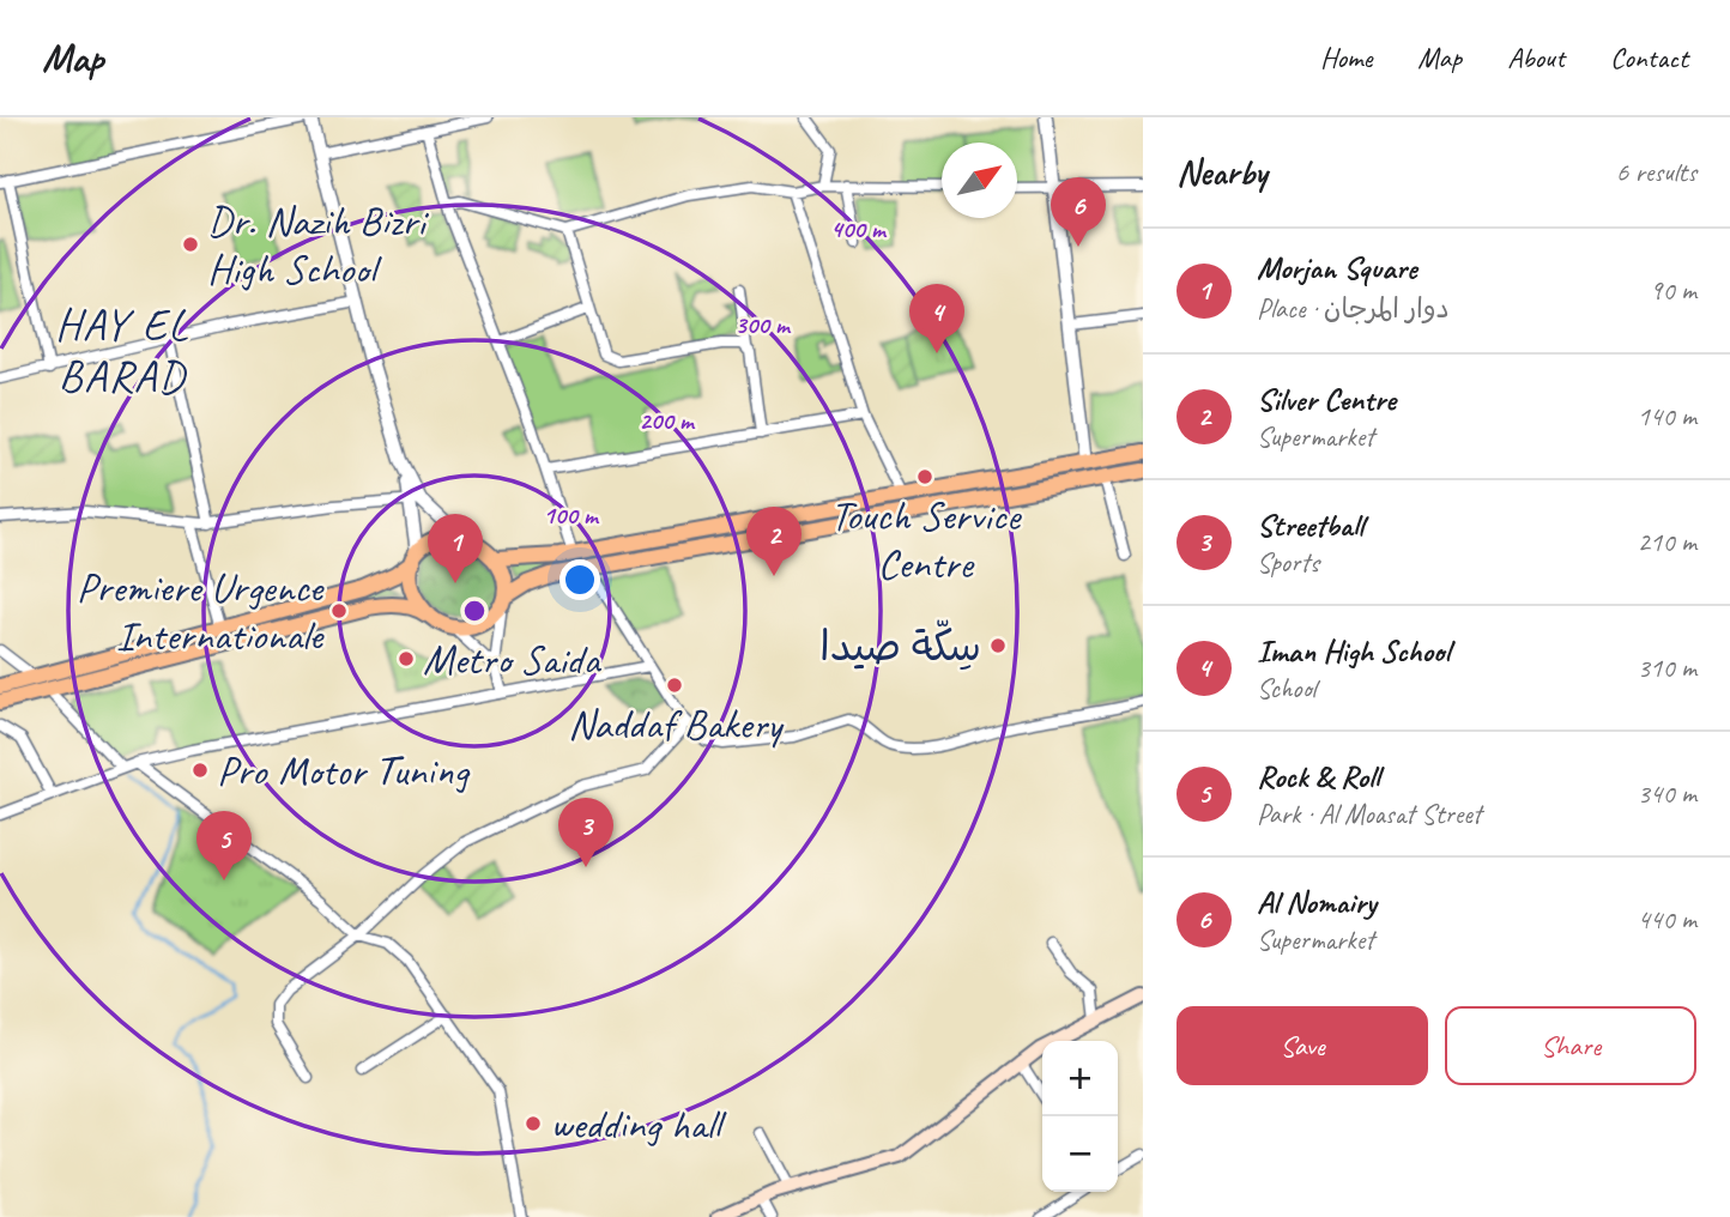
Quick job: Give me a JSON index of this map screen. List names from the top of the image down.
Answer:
{
  "districts": ["HAY EL BARAD"],
  "places": [
    "Dr. Nazih Bizri High School",
    "Touch Service Centre",
    "Premiere Urgence Internationale",
    "سِكّة صيدا",
    "Metro Saida",
    "Naddaf Bakery",
    "Pro Motor Tuning",
    "wedding hall"
  ],
  "north": "top right",
  "page": {
    "header": "Map",
    "nav": [
      "Home",
      "Map",
      "About",
      "Contact"
    ],
    "heading": ["Nearby", "6 results"],
    "pins": [
      "6",
      "4",
      "2",
      "1",
      "3",
      "5"
    ],
    "list": [
      {
        "mark": "1",
        "name": "Morjan Square",
        "note": "Place · دوار المرجان",
        "value": "90 m"
      },
      {
        "mark": "2",
        "name": "Silver Centre",
        "note": "Supermarket",
        "value": "140 m"
      },
      {
        "mark": "3",
        "name": "Streetball",
        "note": "Sports",
        "value": "210 m"
      },
      {
        "mark": "4",
        "name": "Iman High School",
        "note": "School",
        "value": "310 m"
      },
      {
        "mark": "5",
        "name": "Rock & Roll",
        "note": "Park · Al Moasat Street",
        "value": "340 m"
      },
      {
        "mark": "6",
        "name": "Al Nomairy",
        "note": "Supermarket",
        "value": "440 m"
      }
    ],
    "buttons": ["Save", "Share"],
    "map_buttons": ["+", "−"]
  },
  "rings": [
    "400 m",
    "300 m",
    "200 m",
    "100 m"
  ]
}
